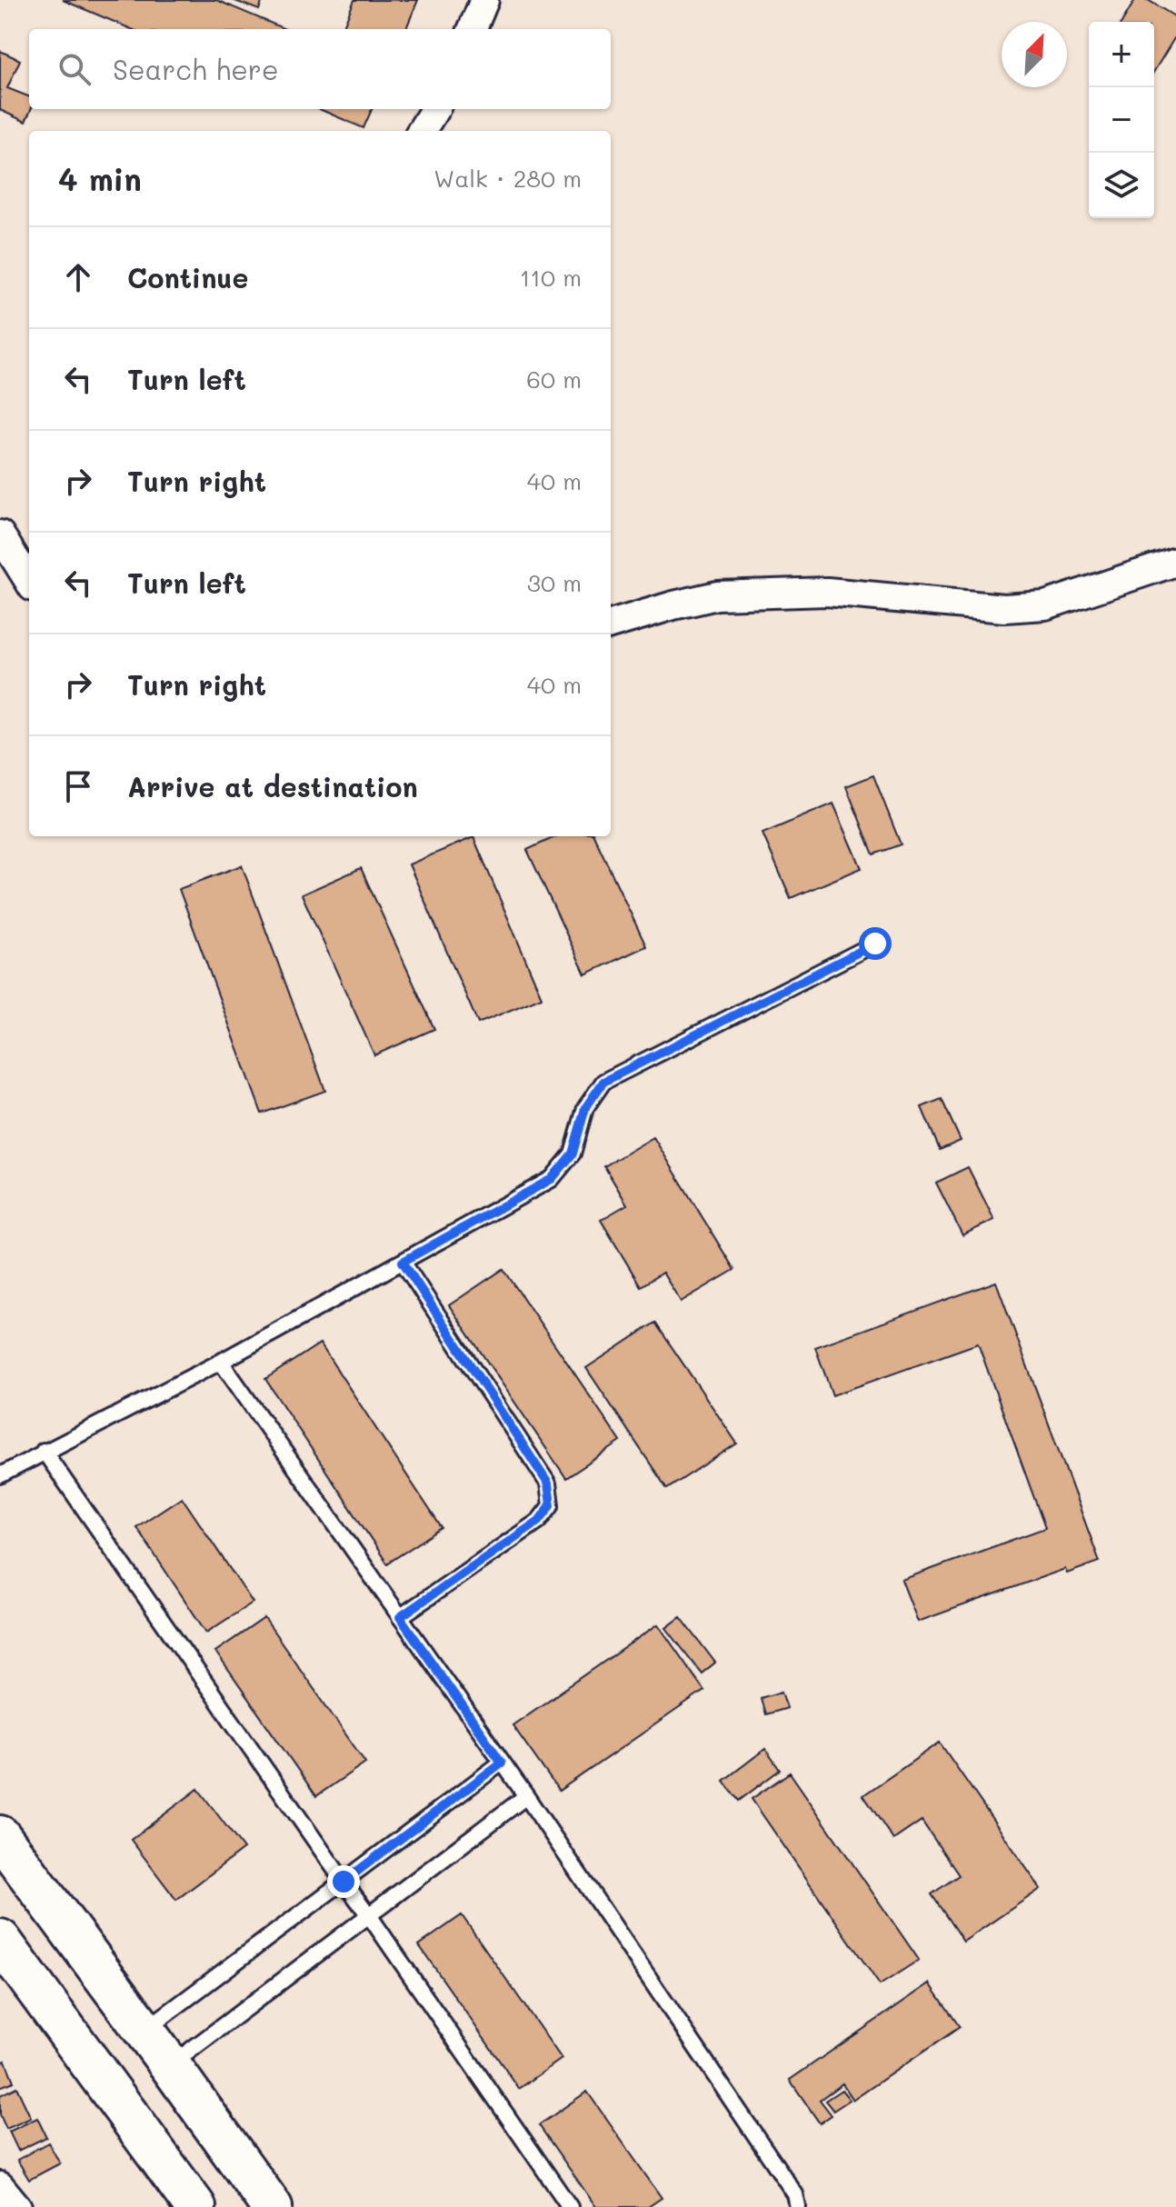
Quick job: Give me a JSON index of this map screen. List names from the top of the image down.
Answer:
{
  "north": "top right",
  "page": {
    "map_buttons": ["+", "−"],
    "search": "Search here",
    "heading": ["4 min", "Walk · 280 m"],
    "list": [
      ["Continue", "110 m"],
      ["Turn left", "60 m"],
      ["Turn right", "40 m"],
      ["Turn left", "30 m"],
      ["Turn right", "40 m"],
      "Arrive at destination"
    ]
  }
}
